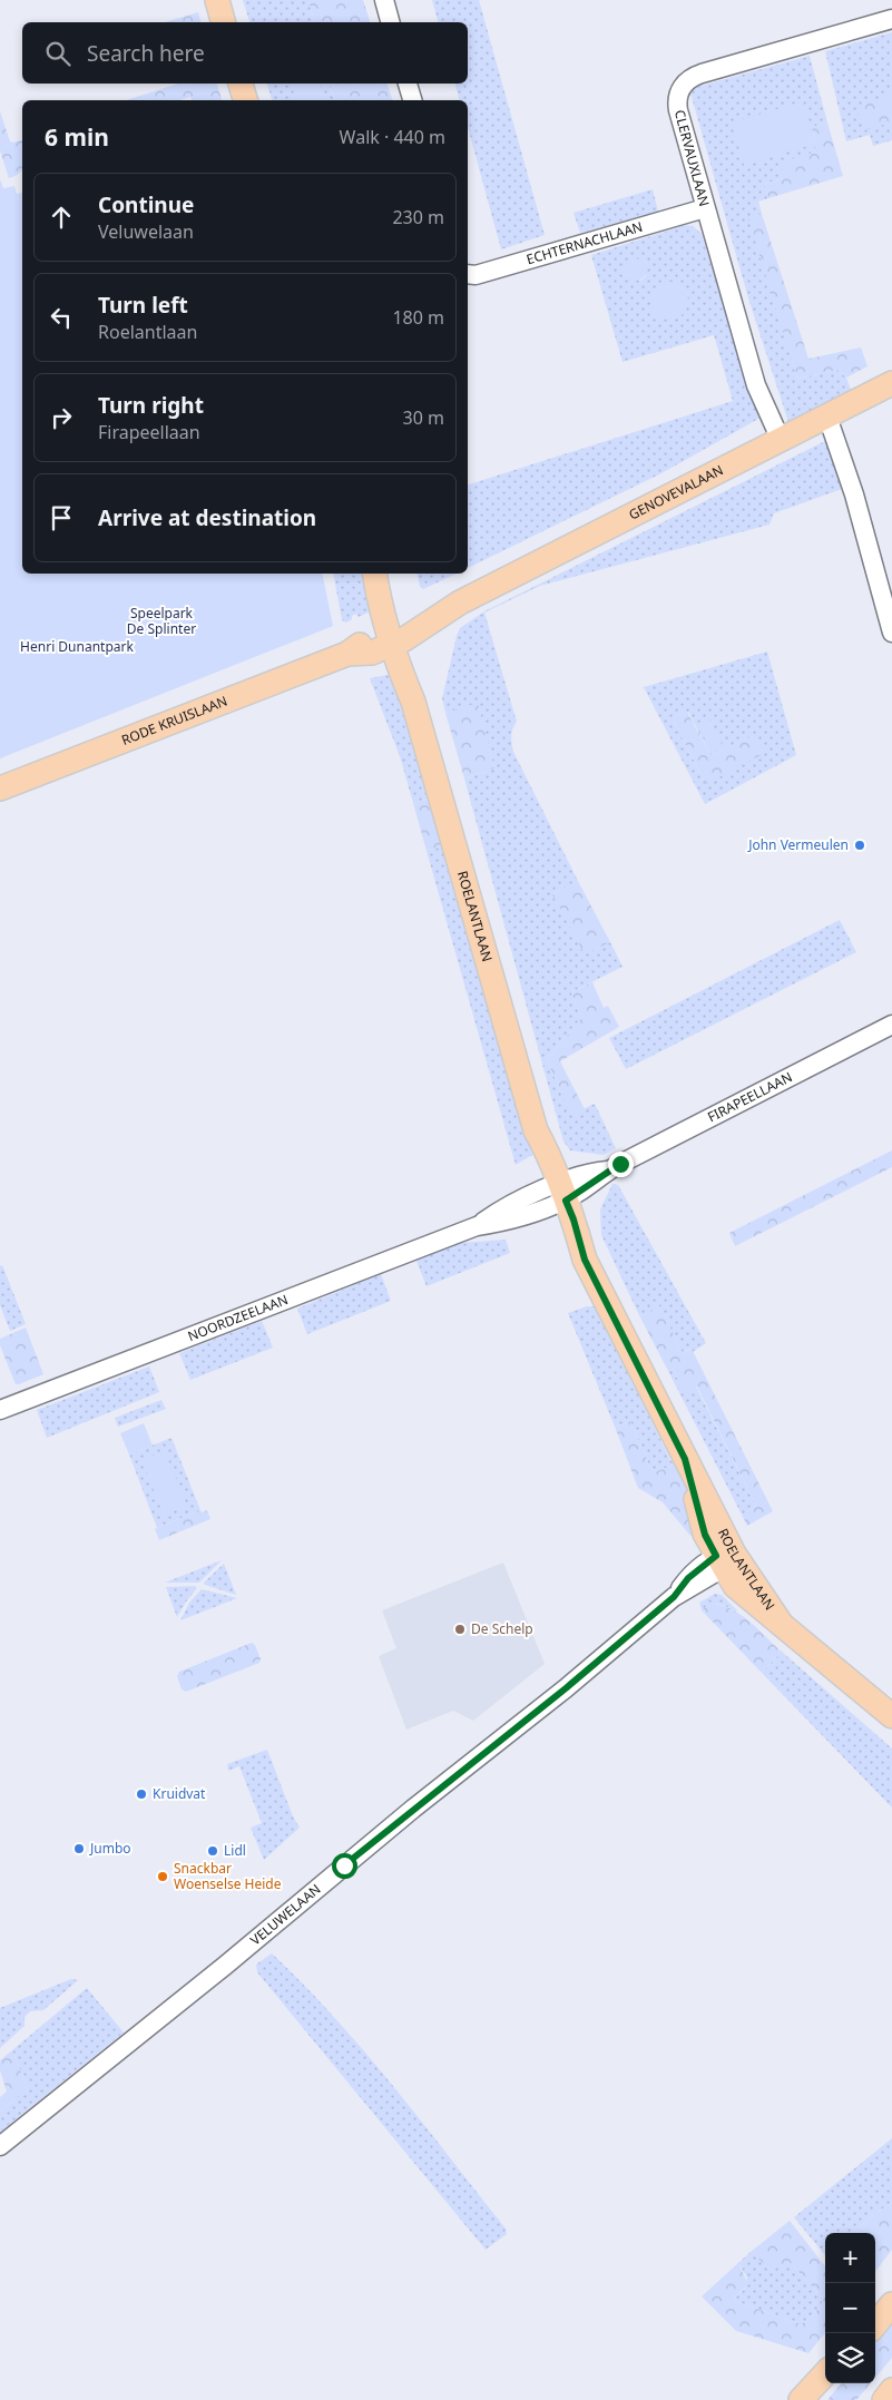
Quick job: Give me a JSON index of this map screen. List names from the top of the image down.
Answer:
{
  "streets": {
    "main road": ["GENOVEVALAAN", "RODE KRUISLAAN", "ROELANTLAAN"],
    "street": [
      "CLERVAUXLAAN",
      "ECHTERNACHLAAN",
      "FIRAPEELLAAN",
      "NOORDZEELAAN",
      "VELUWELAAN"
    ]
  },
  "crossings": [
    ["CLERVAUXLAAN", "ECHTERNACHLAAN"],
    ["CLERVAUXLAAN", "GENOVEVALAAN"],
    ["GENOVEVALAAN", "RODE KRUISLAAN"],
    ["GENOVEVALAAN", "ROELANTLAAN"],
    ["RODE KRUISLAAN", "ROELANTLAAN"],
    ["ROELANTLAAN", "FIRAPEELLAAN"],
    ["ROELANTLAAN", "NOORDZEELAAN"],
    ["ROELANTLAAN", "VELUWELAAN"],
    ["FIRAPEELLAAN", "NOORDZEELAAN"]
  ],
  "parks": ["Speelpark De Splinter", "Henri Dunantpark"],
  "places": [
    "John Vermeulen",
    "De Schelp",
    "Kruidvat",
    "Jumbo",
    "Lidl",
    "Snackbar Woenselse Heide"
  ],
  "page": {
    "search": "Search here",
    "heading": ["6 min", "Walk · 440 m"],
    "list": [
      ["Continue", "Veluwelaan", "230 m"],
      ["Turn left", "Roelantlaan", "180 m"],
      ["Turn right", "Firapeellaan", "30 m"],
      "Arrive at destination"
    ],
    "map_buttons": ["+", "−"]
  }
}
